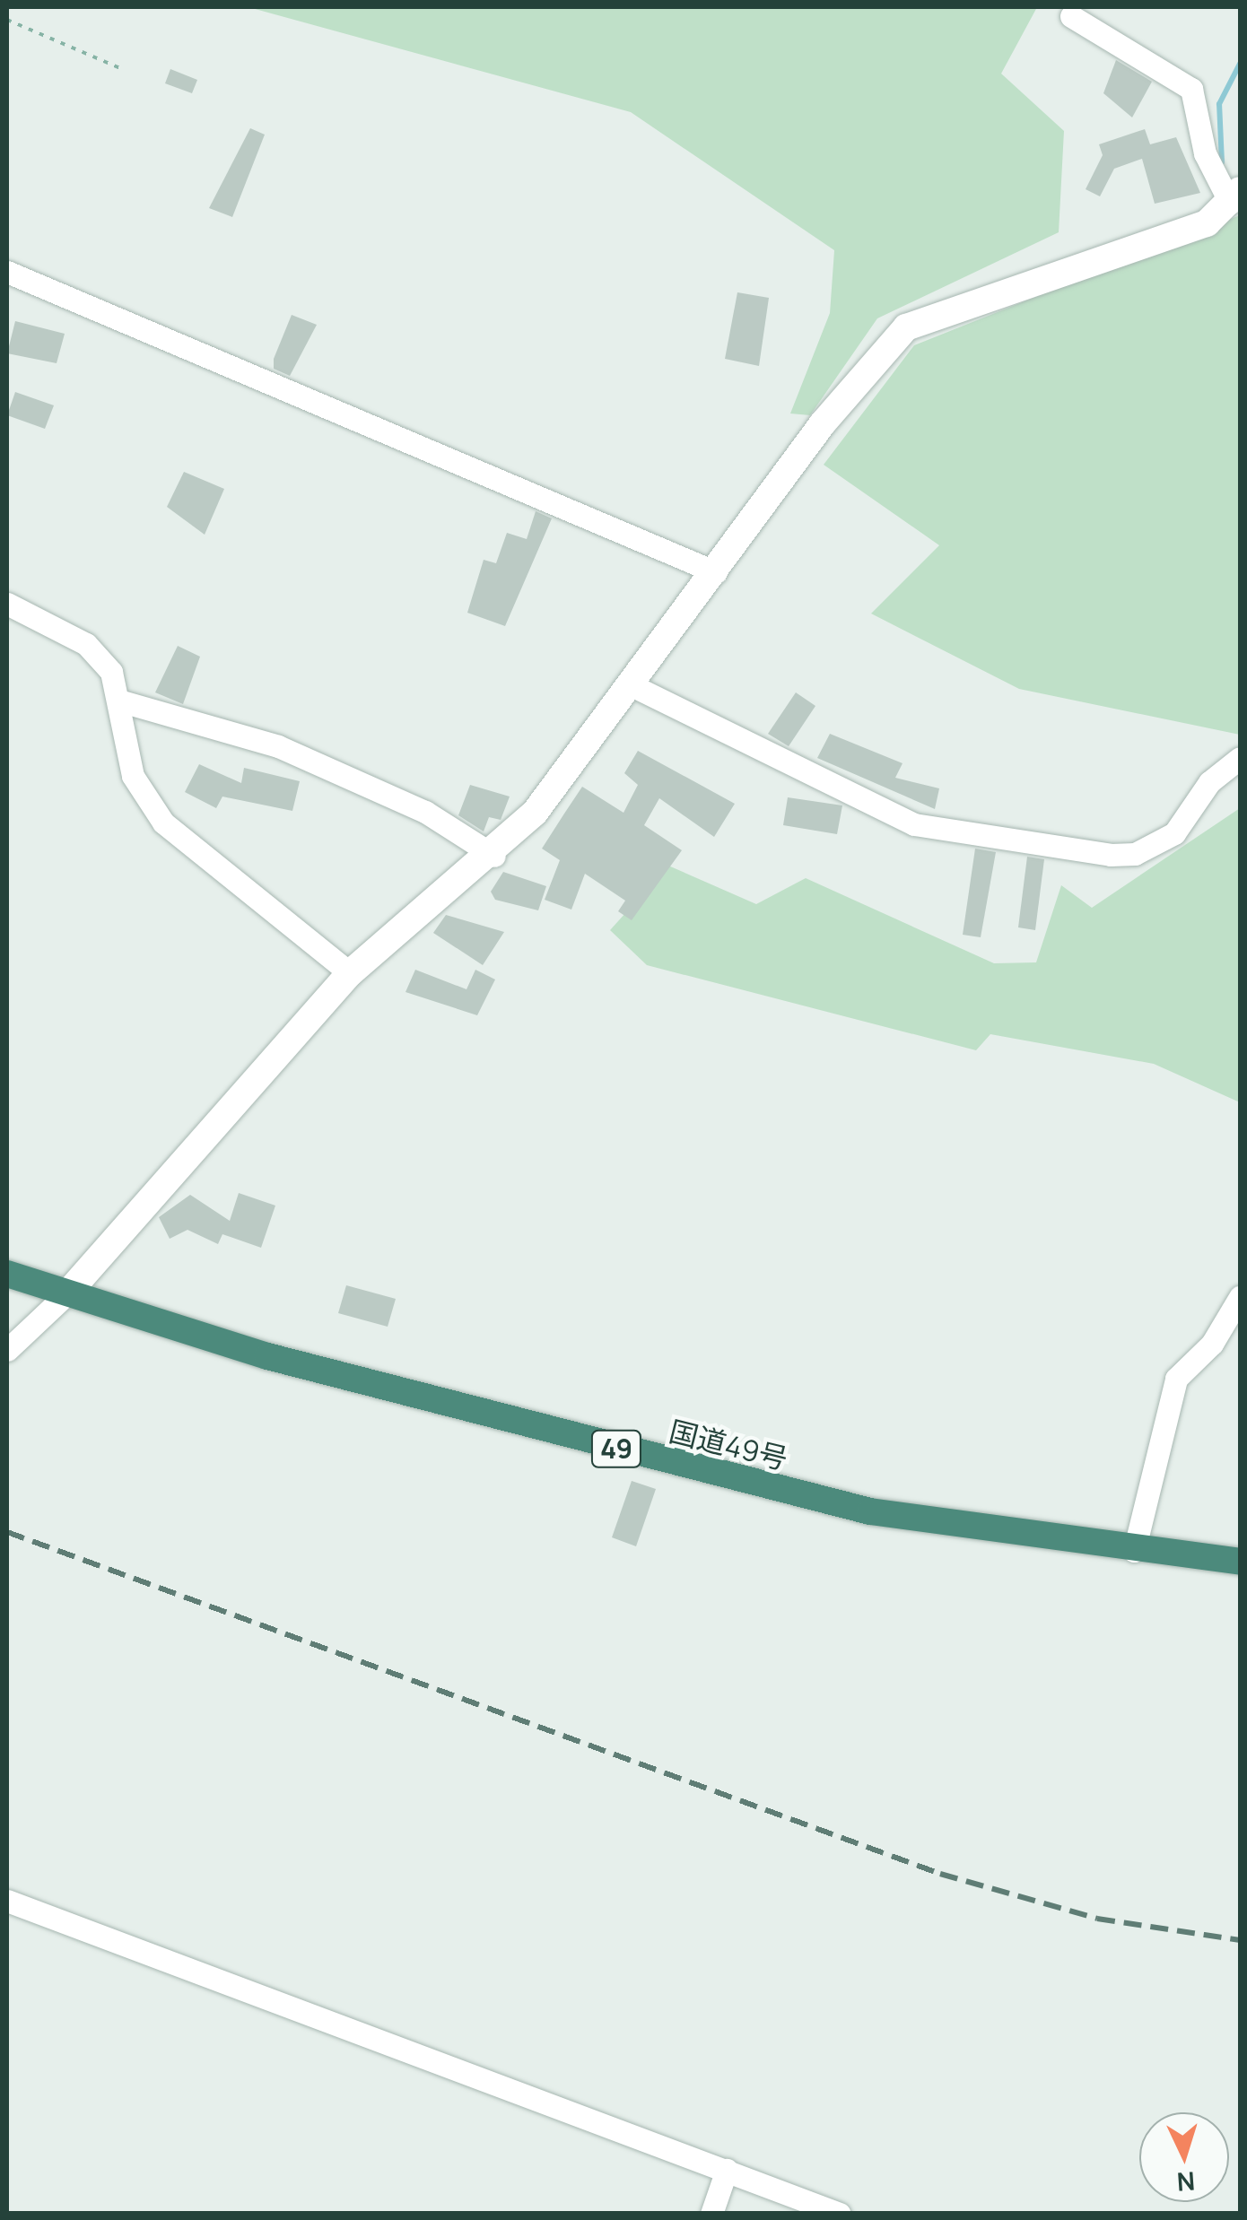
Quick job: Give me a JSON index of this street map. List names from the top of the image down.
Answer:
{
  "streets": {
    "highway": ["国道49号", "49"]
  },
  "north": "bottom"
}
